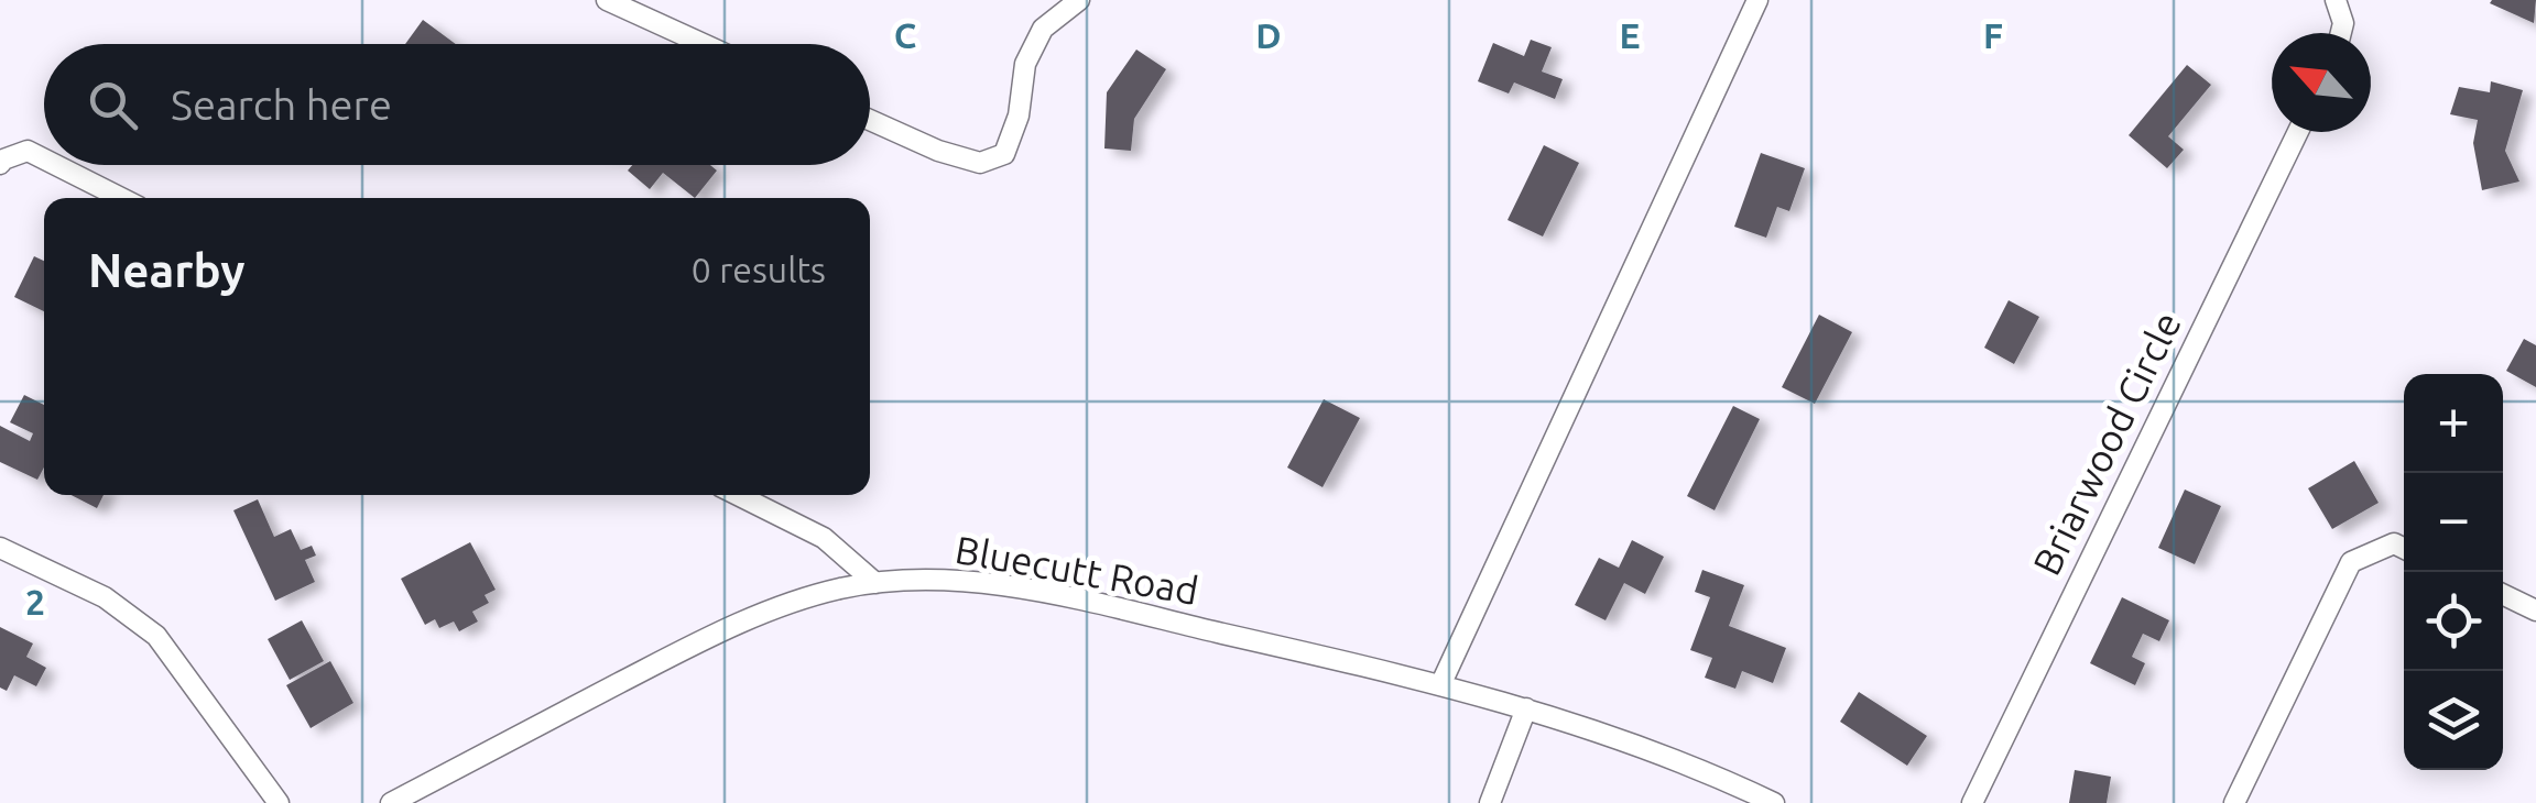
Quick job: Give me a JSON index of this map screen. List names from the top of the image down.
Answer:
{
  "streets": {
    "street": ["Briarwood Circle", "Bluecutt Road"]
  },
  "north": "top left",
  "page": {
    "search": "Search here",
    "heading": ["Nearby", "0 results"],
    "map_buttons": ["+", "−"]
  },
  "grid": {
    "columns": [
      "C",
      "D",
      "E",
      "F"
    ],
    "rows": ["2"]
  }
}
